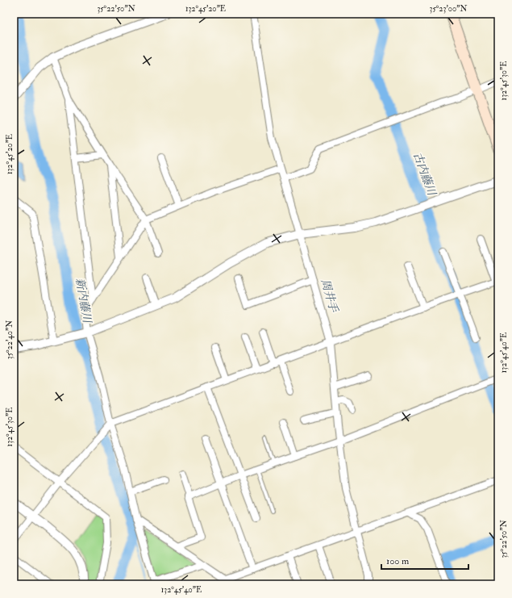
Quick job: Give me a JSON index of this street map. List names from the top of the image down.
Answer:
{
  "water": ["古内藤川", "周井手", "新内藤川"],
  "scale_bar": "100 m",
  "coordinates": [
    "35°22'50\"N",
    "132°45'20\"E",
    "35°23'00\"N",
    "132°45'30\"E",
    "35°22'40\"N",
    "132°45'40\"E"
  ]
}
